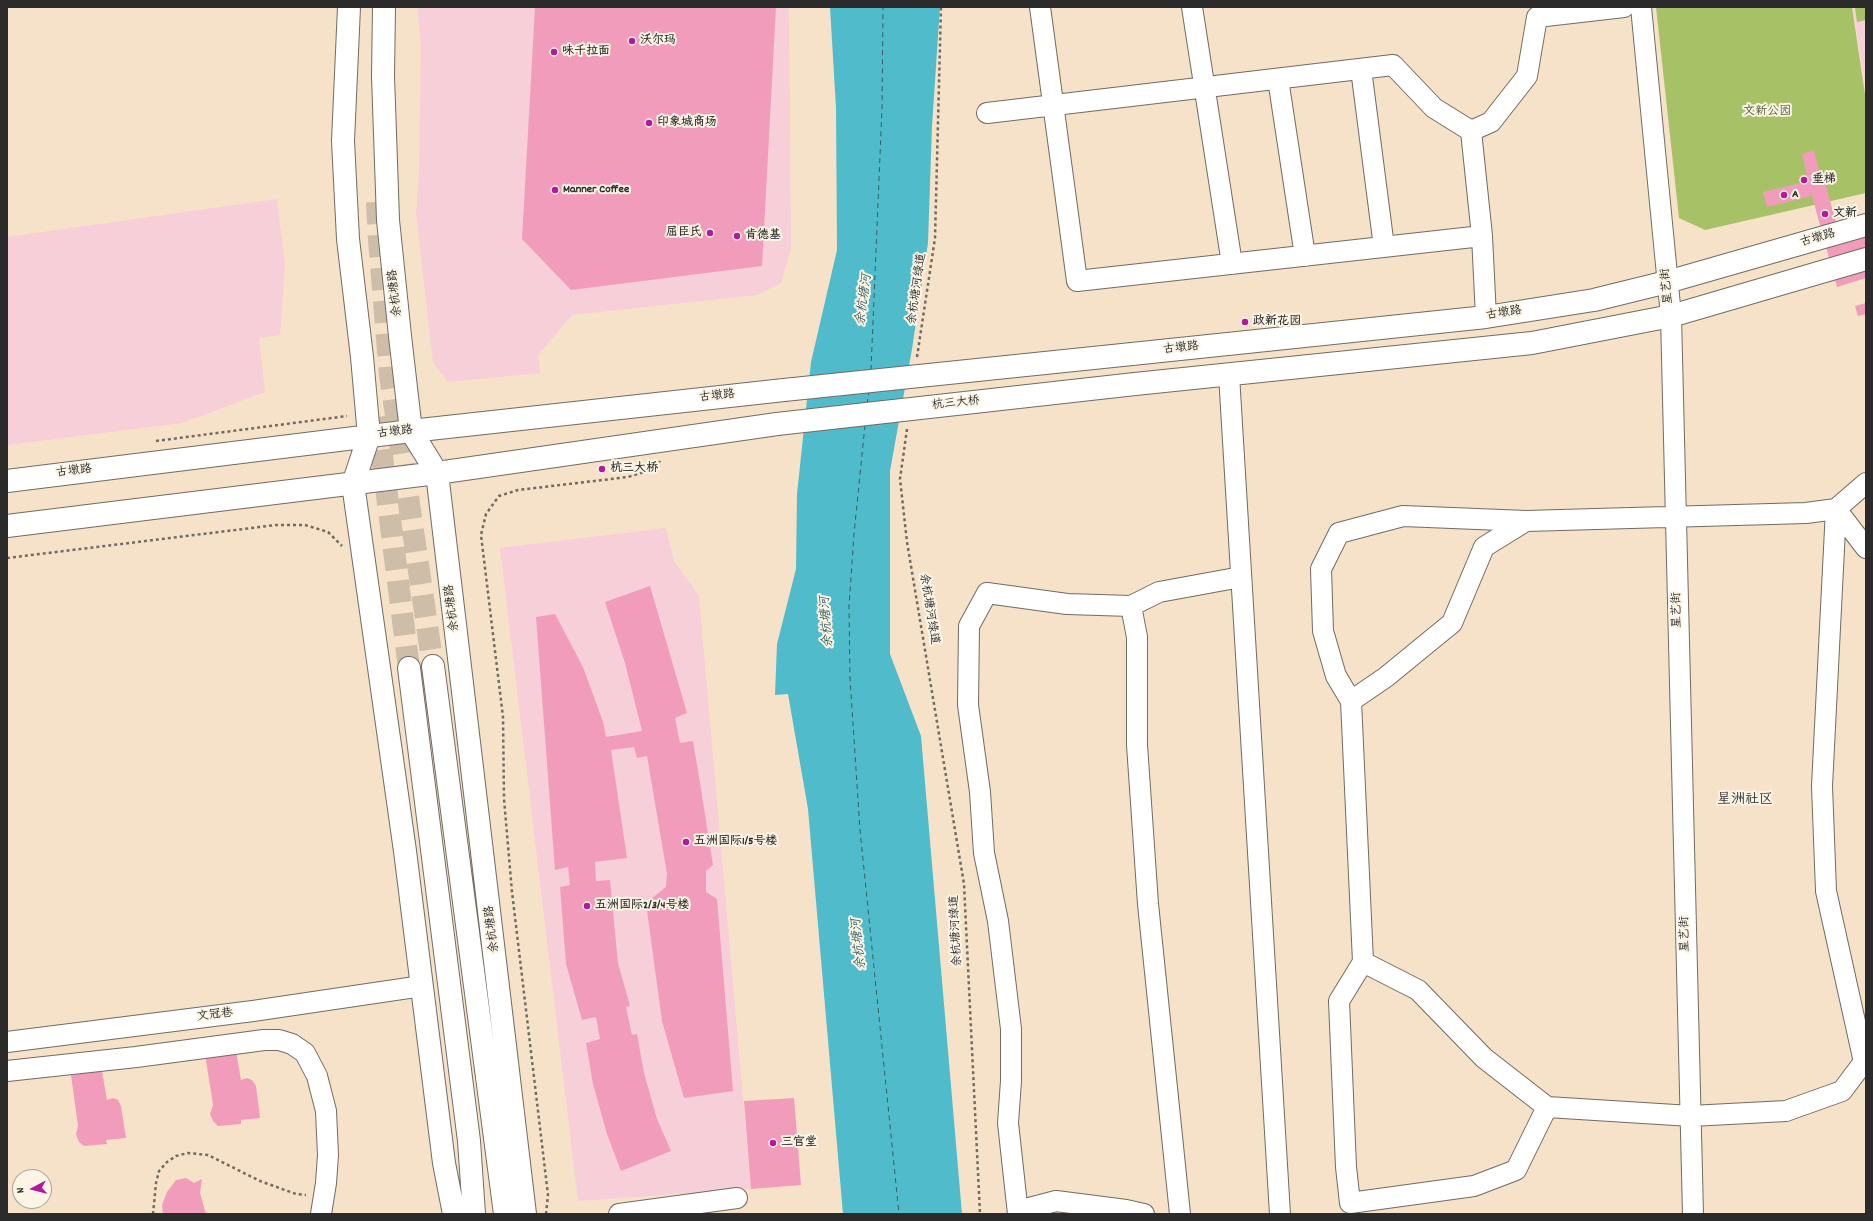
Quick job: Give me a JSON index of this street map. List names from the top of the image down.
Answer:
{
  "streets": {
    "main road": ["古墩路", "余杭塘路", "杭三大桥"],
    "street": ["星艺街", "文冠巷"],
    "path": ["余杭塘河绿道"]
  },
  "crossings": [
    ["古墩路", "星艺街"],
    ["古墩路", "余杭塘路"],
    ["余杭塘路", "杭三大桥"]
  ],
  "districts": ["星洲社区"],
  "water": ["余杭塘河"],
  "parks": ["文新公园"],
  "places": [
    "沃尔玛",
    "味千拉面",
    "印象城商场",
    "垂梯",
    "Manner Coffee",
    "A",
    "文新",
    "屈臣氏",
    "肯德基",
    "政新花园",
    "杭三大桥",
    "五洲国际1/5号楼",
    "五洲国际2/3/4号楼",
    "三官堂"
  ],
  "north": "left"
}
